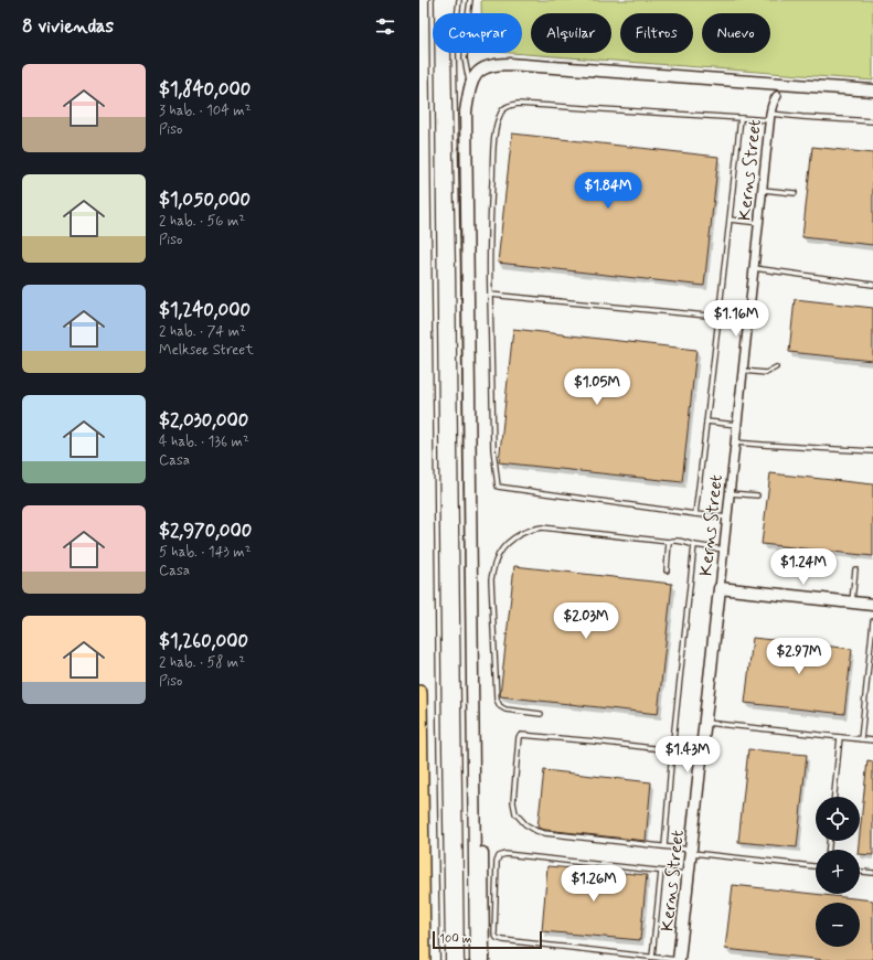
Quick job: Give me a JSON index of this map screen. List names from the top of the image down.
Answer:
{
  "streets": {
    "main road": ["Kerns Street"]
  },
  "scale_bar": "100 m",
  "page": {
    "heading": "8 viviendas",
    "chip": [
      "Comprar",
      "Alquilar",
      "Filtros",
      "Nuevo"
    ],
    "list": [
      {
        "name": "$1,840,000",
        "note": "3 hab. · 104 m² · Piso"
      },
      {
        "name": "$1,050,000",
        "note": "2 hab. · 56 m² · Piso"
      },
      {
        "name": "$1,240,000",
        "note": "2 hab. · 74 m² · Melksee Street"
      },
      {
        "name": "$2,030,000",
        "note": "4 hab. · 136 m² · Casa"
      },
      {
        "name": "$2,970,000",
        "note": "5 hab. · 143 m² · Casa"
      },
      {
        "name": "$1,260,000",
        "note": "2 hab. · 58 m² · Piso"
      }
    ],
    "price": [
      "$1.84M",
      "$1.16M",
      "$1.05M",
      "$1.24M",
      "$2.03M",
      "$2.97M",
      "$1.43M",
      "$1.26M"
    ],
    "map_buttons": ["+", "−"],
    "scale": "100 m"
  }
}
